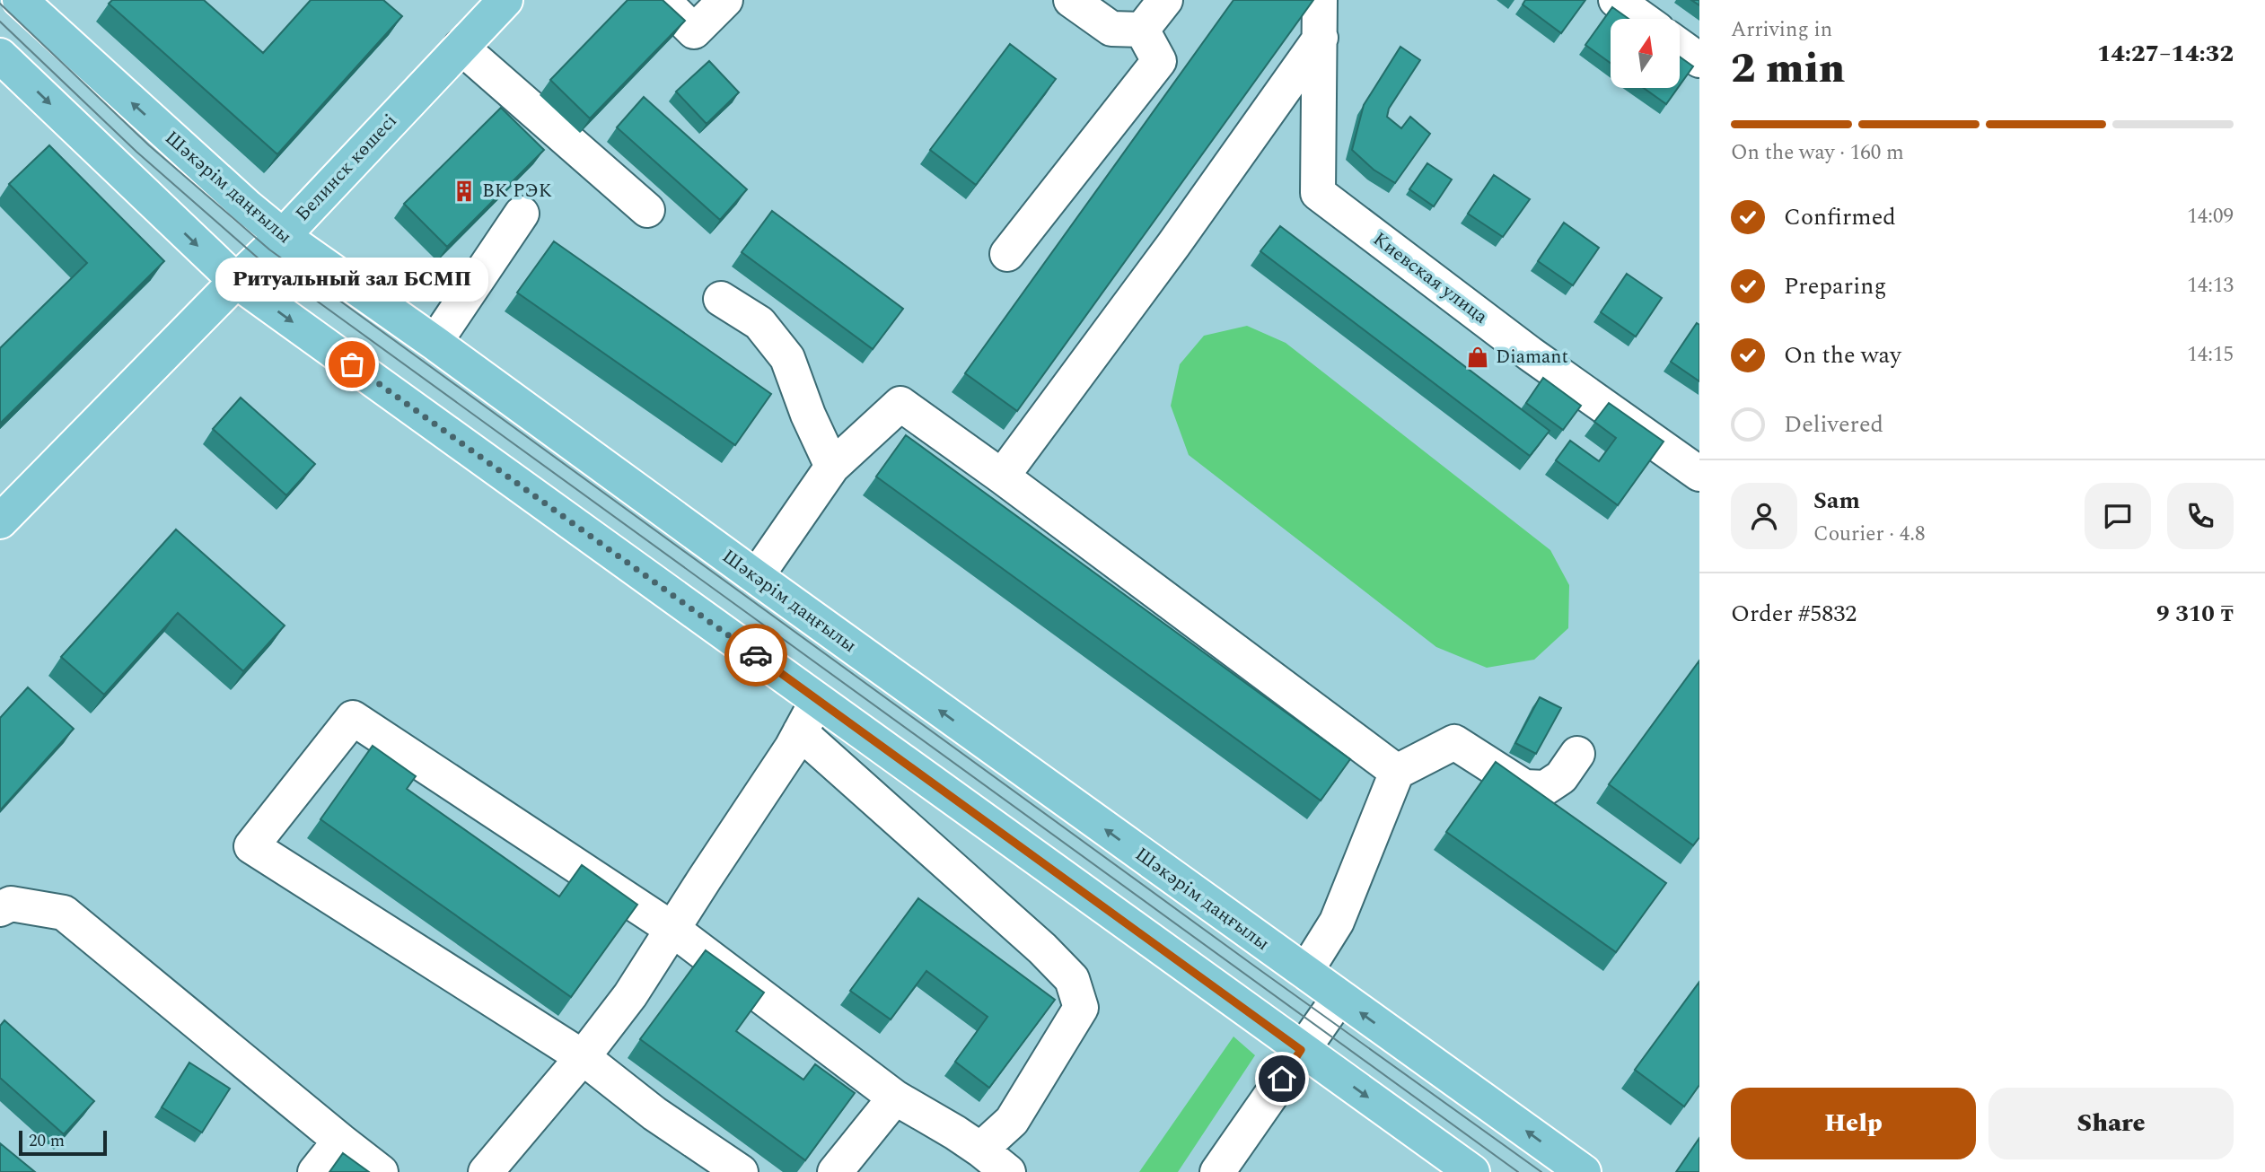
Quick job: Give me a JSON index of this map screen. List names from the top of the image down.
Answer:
{
  "streets": {
    "main road": ["Белинск көшесі", "Шәкәрім даңғылы"],
    "street": ["Киевская улица"]
  },
  "crossings": [
    ["Белинск көшесі", "Шәкәрім даңғылы"]
  ],
  "places": {
    "building": ["ВК РЭК"],
    "shop": ["Diamant"],
    "other": ["Ритуальный зал БСМП"]
  },
  "scale_bar": "20 m",
  "north": "top",
  "page": {
    "heading": ["2 min", "Arriving in", "14:27–14:32"],
    "panel": [
      "Sam",
      "Courier · 4.8",
      "Order #5832",
      "9 310 ₸"
    ],
    "bar": "On the way · 160 m",
    "list": [
      ["Confirmed", "14:09"],
      ["Preparing", "14:13"],
      ["On the way", "14:15"],
      "Delivered"
    ],
    "bubble": "Ритуальный зал БСМП",
    "buttons": ["Help", "Share"],
    "scale": "20 m"
  }
}
